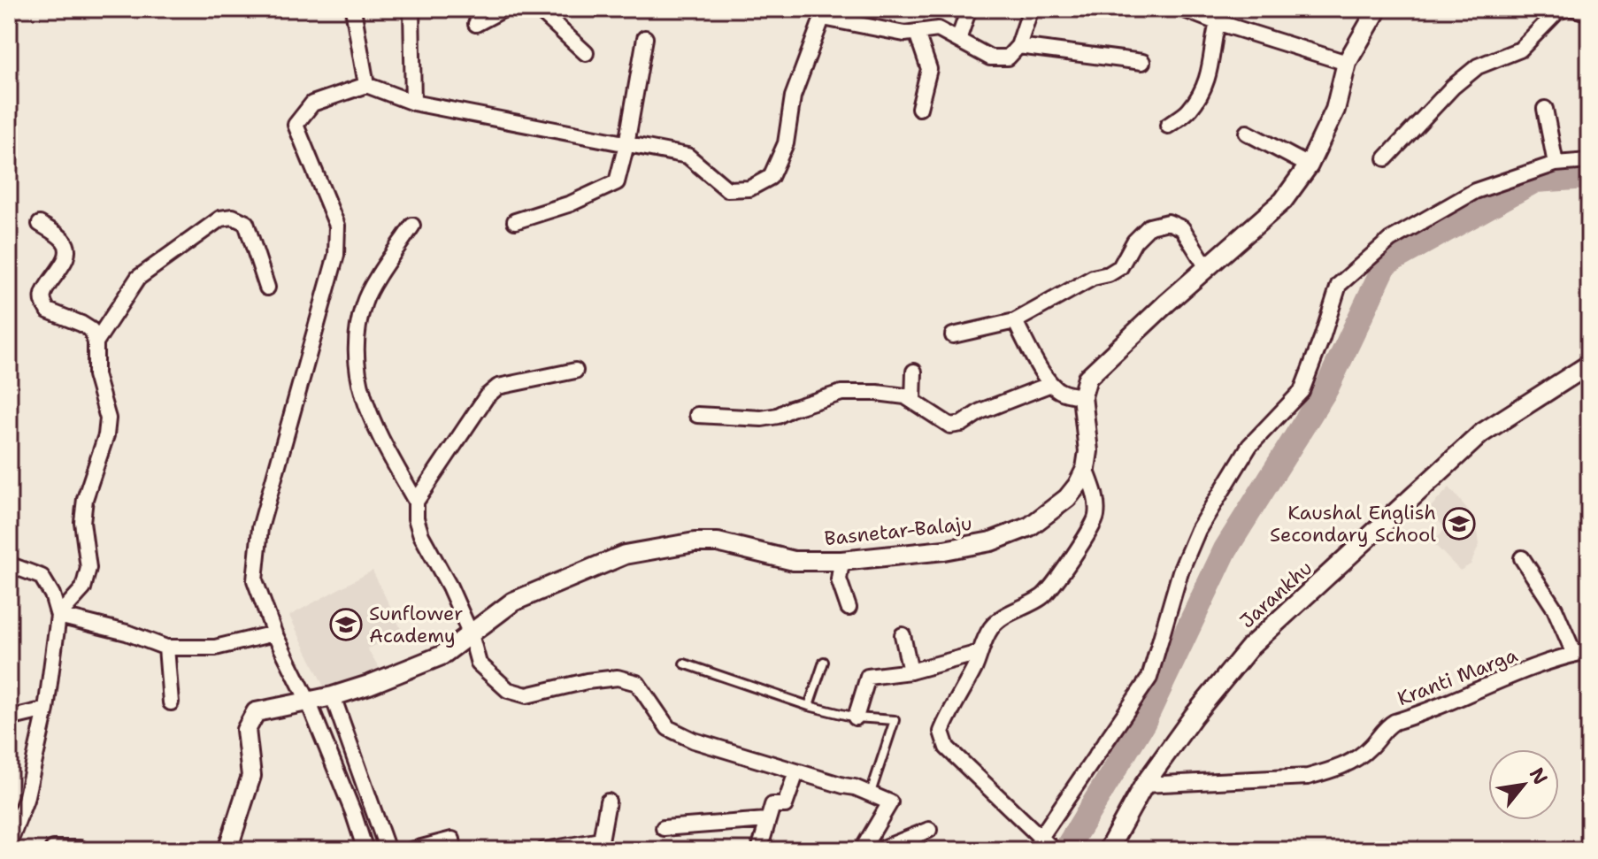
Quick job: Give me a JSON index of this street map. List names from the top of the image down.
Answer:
{
  "streets": {
    "street": ["Basnetar-Balaju", "Jarankhu", "Kranti Marga"]
  },
  "crossings": [
    ["Jarankhu", "Kranti Marga"]
  ],
  "places": {
    "school or university": ["Kaushal English Secondary School", "Sunflower Academy"]
  },
  "north": "top right"
}
